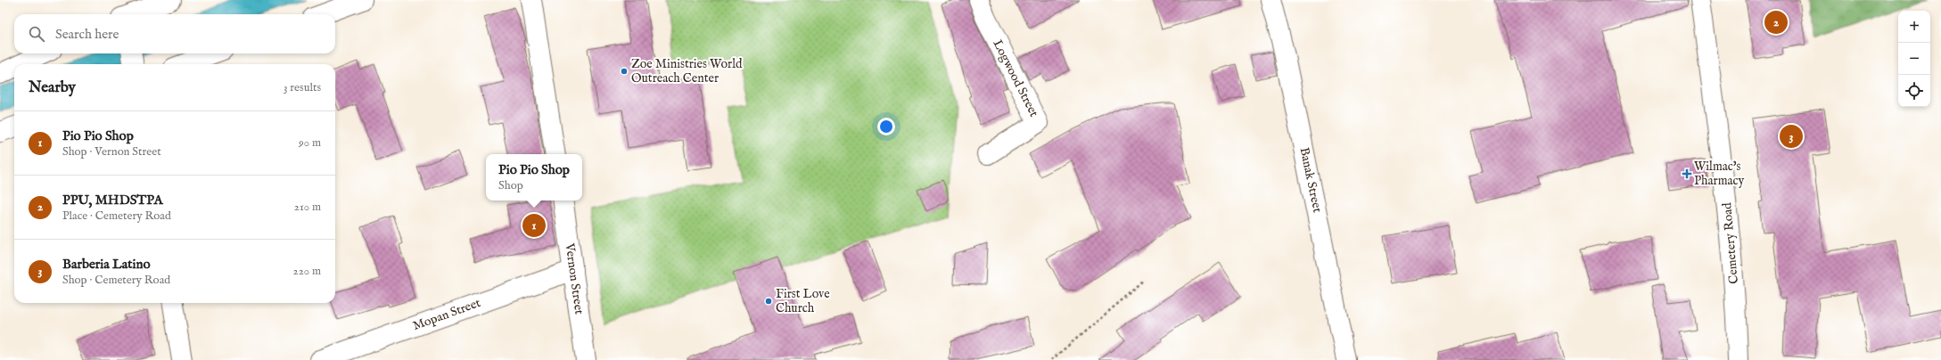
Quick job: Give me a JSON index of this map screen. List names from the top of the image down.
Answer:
{
  "streets": {
    "street": [
      "Logwood Street",
      "Banak Street",
      "Cemetery Road",
      "Vernon Street",
      "Mopan Street"
    ]
  },
  "crossings": [
    ["Vernon Street", "Mopan Street"]
  ],
  "places": {
    "other": ["Zoe Ministries World Outreach Center", "First Love Church"],
    "health": ["Wilmac's Pharmacy"]
  },
  "page": {
    "pins": ["2", "3", "1"],
    "map_buttons": ["+", "−"],
    "search": "Search here",
    "heading": ["Nearby", "3 results"],
    "list": [
      {
        "mark": "1",
        "name": "Pio Pio Shop",
        "note": "Shop · Vernon Street",
        "value": "90 m"
      },
      {
        "mark": "2",
        "name": "PPU, MHDSTPA",
        "note": "Place · Cemetery Road",
        "value": "210 m"
      },
      {
        "mark": "3",
        "name": "Barberia Latino",
        "note": "Shop · Cemetery Road",
        "value": "220 m"
      }
    ],
    "popup": ["Pio Pio Shop", "Shop"]
  }
}
